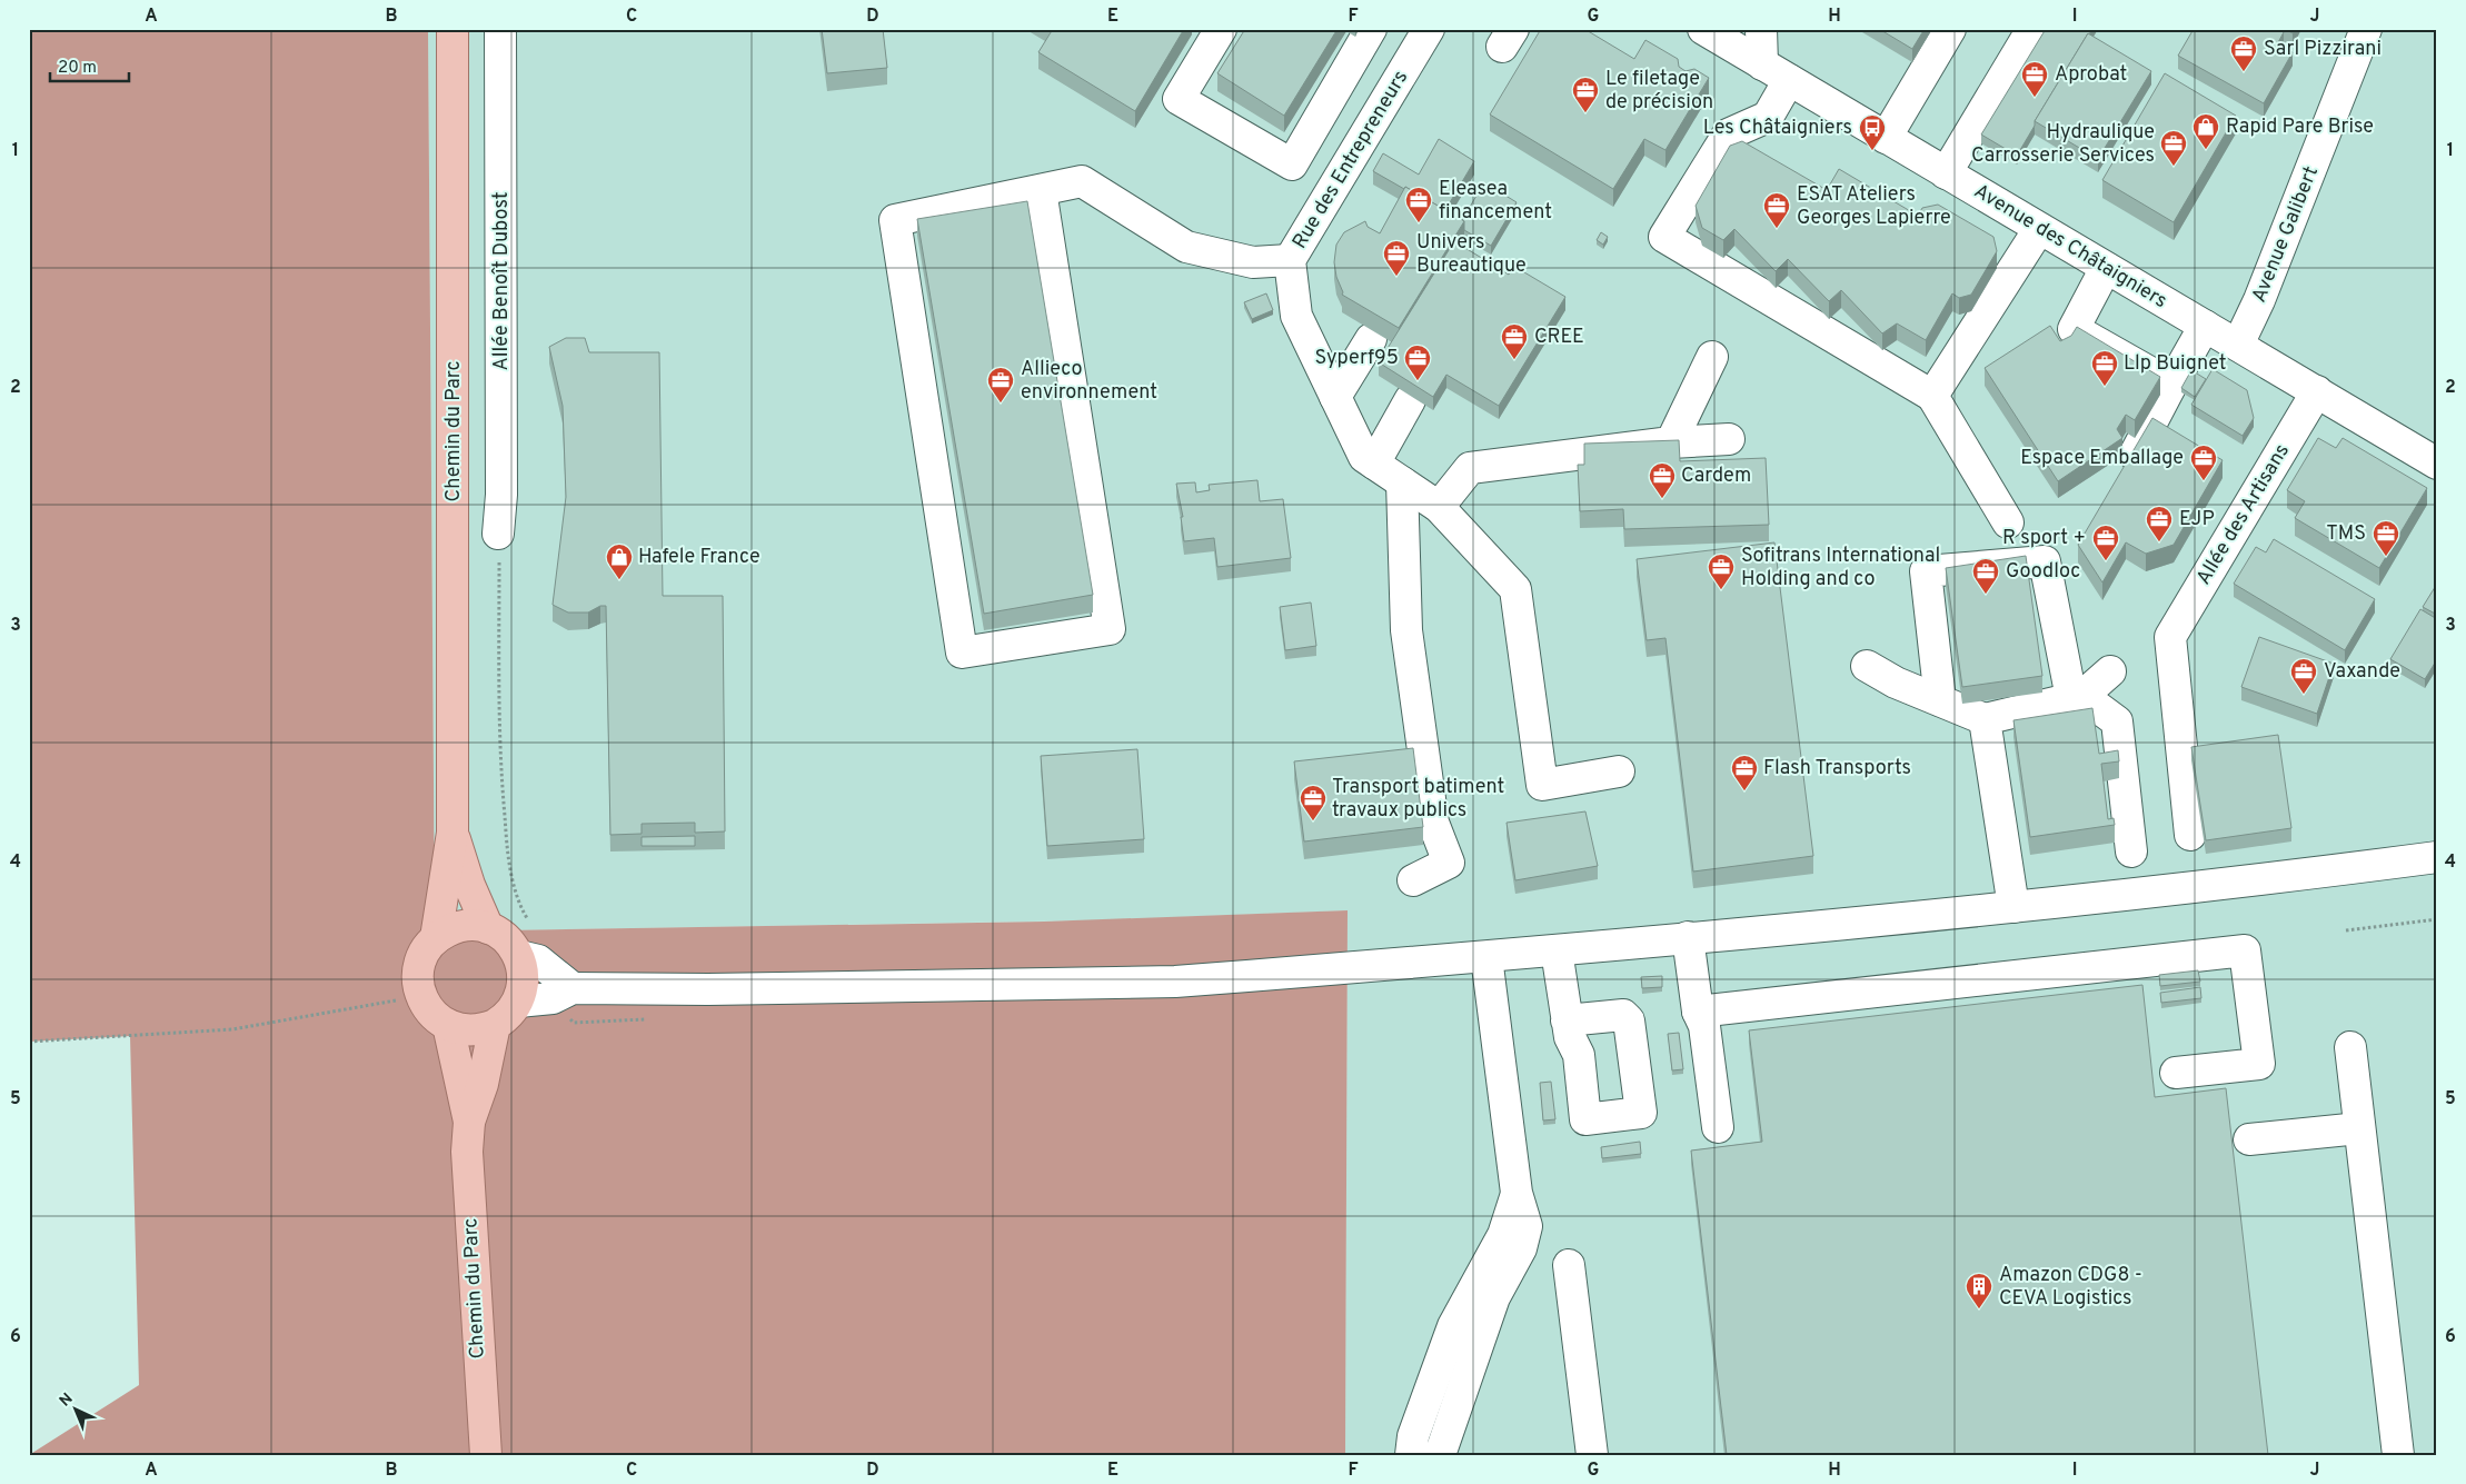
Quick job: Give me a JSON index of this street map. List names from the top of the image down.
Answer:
{
  "streets": {
    "main road": ["Chemin du Parc"],
    "street": [
      "Rue des Entrepreneurs",
      "Avenue Galibert",
      "Avenue des Châtaigniers",
      "Allée Benoît Dubost",
      "Allée des Artisans"
    ]
  },
  "crossings": [
    ["Avenue Galibert", "Avenue des Châtaigniers"],
    ["Avenue des Châtaigniers", "Allée des Artisans"]
  ],
  "places": {
    "office": [
      "Sarl Pizzirani",
      "Aprobat",
      "Le filetage de précision",
      "Hydraulique Carrosserie Services",
      "Eleasea financement",
      "ESAT Ateliers Georges Lapierre",
      "Univers Bureautique",
      "CREE",
      "Syperf95",
      "Llp Buignet",
      "Allieco environnement",
      "Espace Emballage",
      "Cardem",
      "EJP",
      "TMS",
      "R sport +",
      "Sofitrans International Holding and co",
      "Goodloc",
      "Vaxande",
      "Flash Transports",
      "Transport batiment travaux publics"
    ],
    "shop": ["Rapid Pare Brise", "Hafele France"],
    "bus stop": ["Les Châtaigniers"],
    "building": ["Amazon CDG8 - CEVA Logistics"]
  },
  "scale_bar": "20 m",
  "north": "top left",
  "grid": {
    "columns": [
      "A",
      "B",
      "C",
      "D",
      "E",
      "F",
      "G",
      "H",
      "I",
      "J"
    ],
    "rows": [
      "1",
      "2",
      "3",
      "4",
      "5",
      "6"
    ]
  }
}
